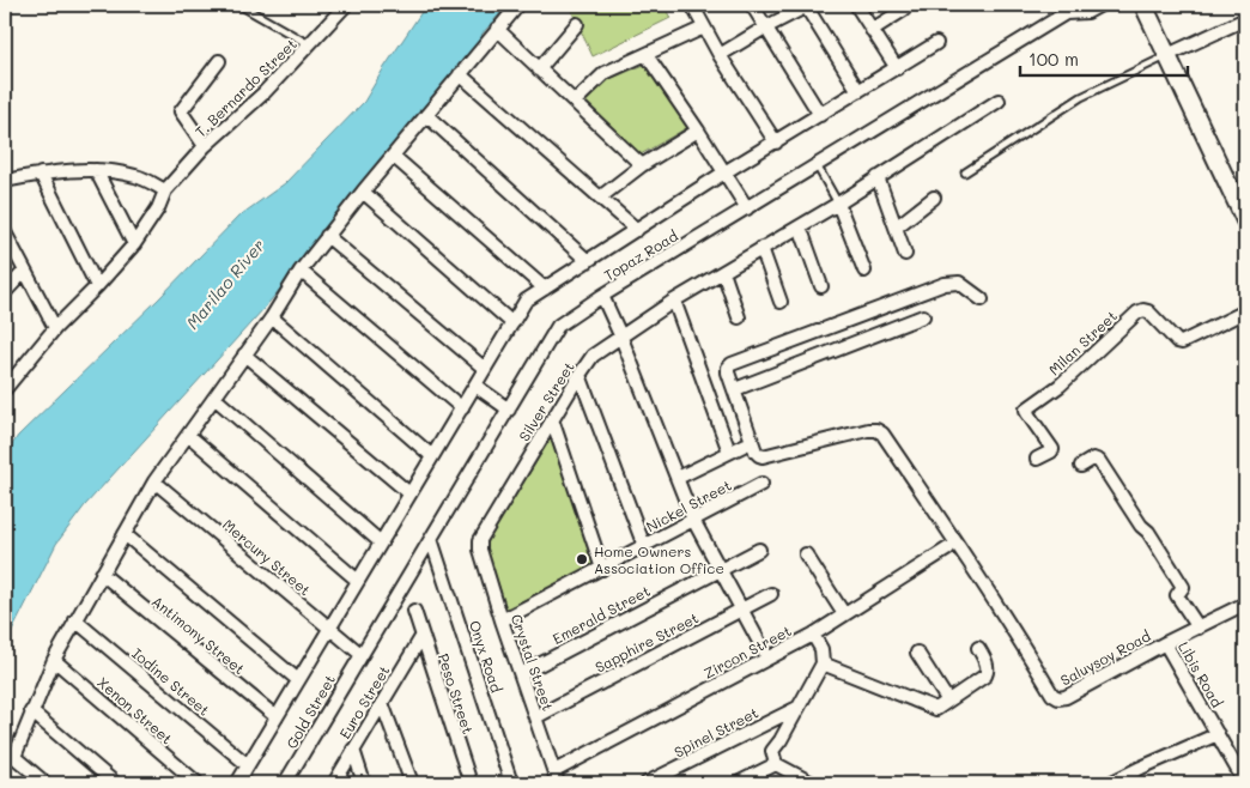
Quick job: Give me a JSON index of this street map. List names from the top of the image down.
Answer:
{
  "streets": {
    "street": [
      "T. Bernardo Street",
      "Topaz Road",
      "Milan Street",
      "Silver Street",
      "Nickel Street",
      "Mercury Street",
      "Emerald Street",
      "Antimony Street",
      "Sapphire Street",
      "Zircon Street",
      "Onyx Road",
      "Saluysoy Road",
      "Crystal Street",
      "Libis Road",
      "Iodine Street",
      "Peso Street",
      "Euro Street",
      "Xenon Street",
      "Gold Street",
      "Spinel Street"
    ]
  },
  "crossings": [
    ["Topaz Road", "Mercury Street"],
    ["Topaz Road", "Onyx Road"],
    ["Topaz Road", "Gold Street"],
    ["Silver Street", "Crystal Street"],
    ["Nickel Street", "Crystal Street"],
    ["Mercury Street", "Gold Street"],
    ["Emerald Street", "Crystal Street"],
    ["Sapphire Street", "Crystal Street"],
    ["Zircon Street", "Crystal Street"],
    ["Saluysoy Road", "Libis Road"],
    ["Peso Street", "Euro Street"]
  ],
  "water": ["Marilao River"],
  "places": ["Home Owners Association Office"],
  "scale_bar": "100 m"
}
